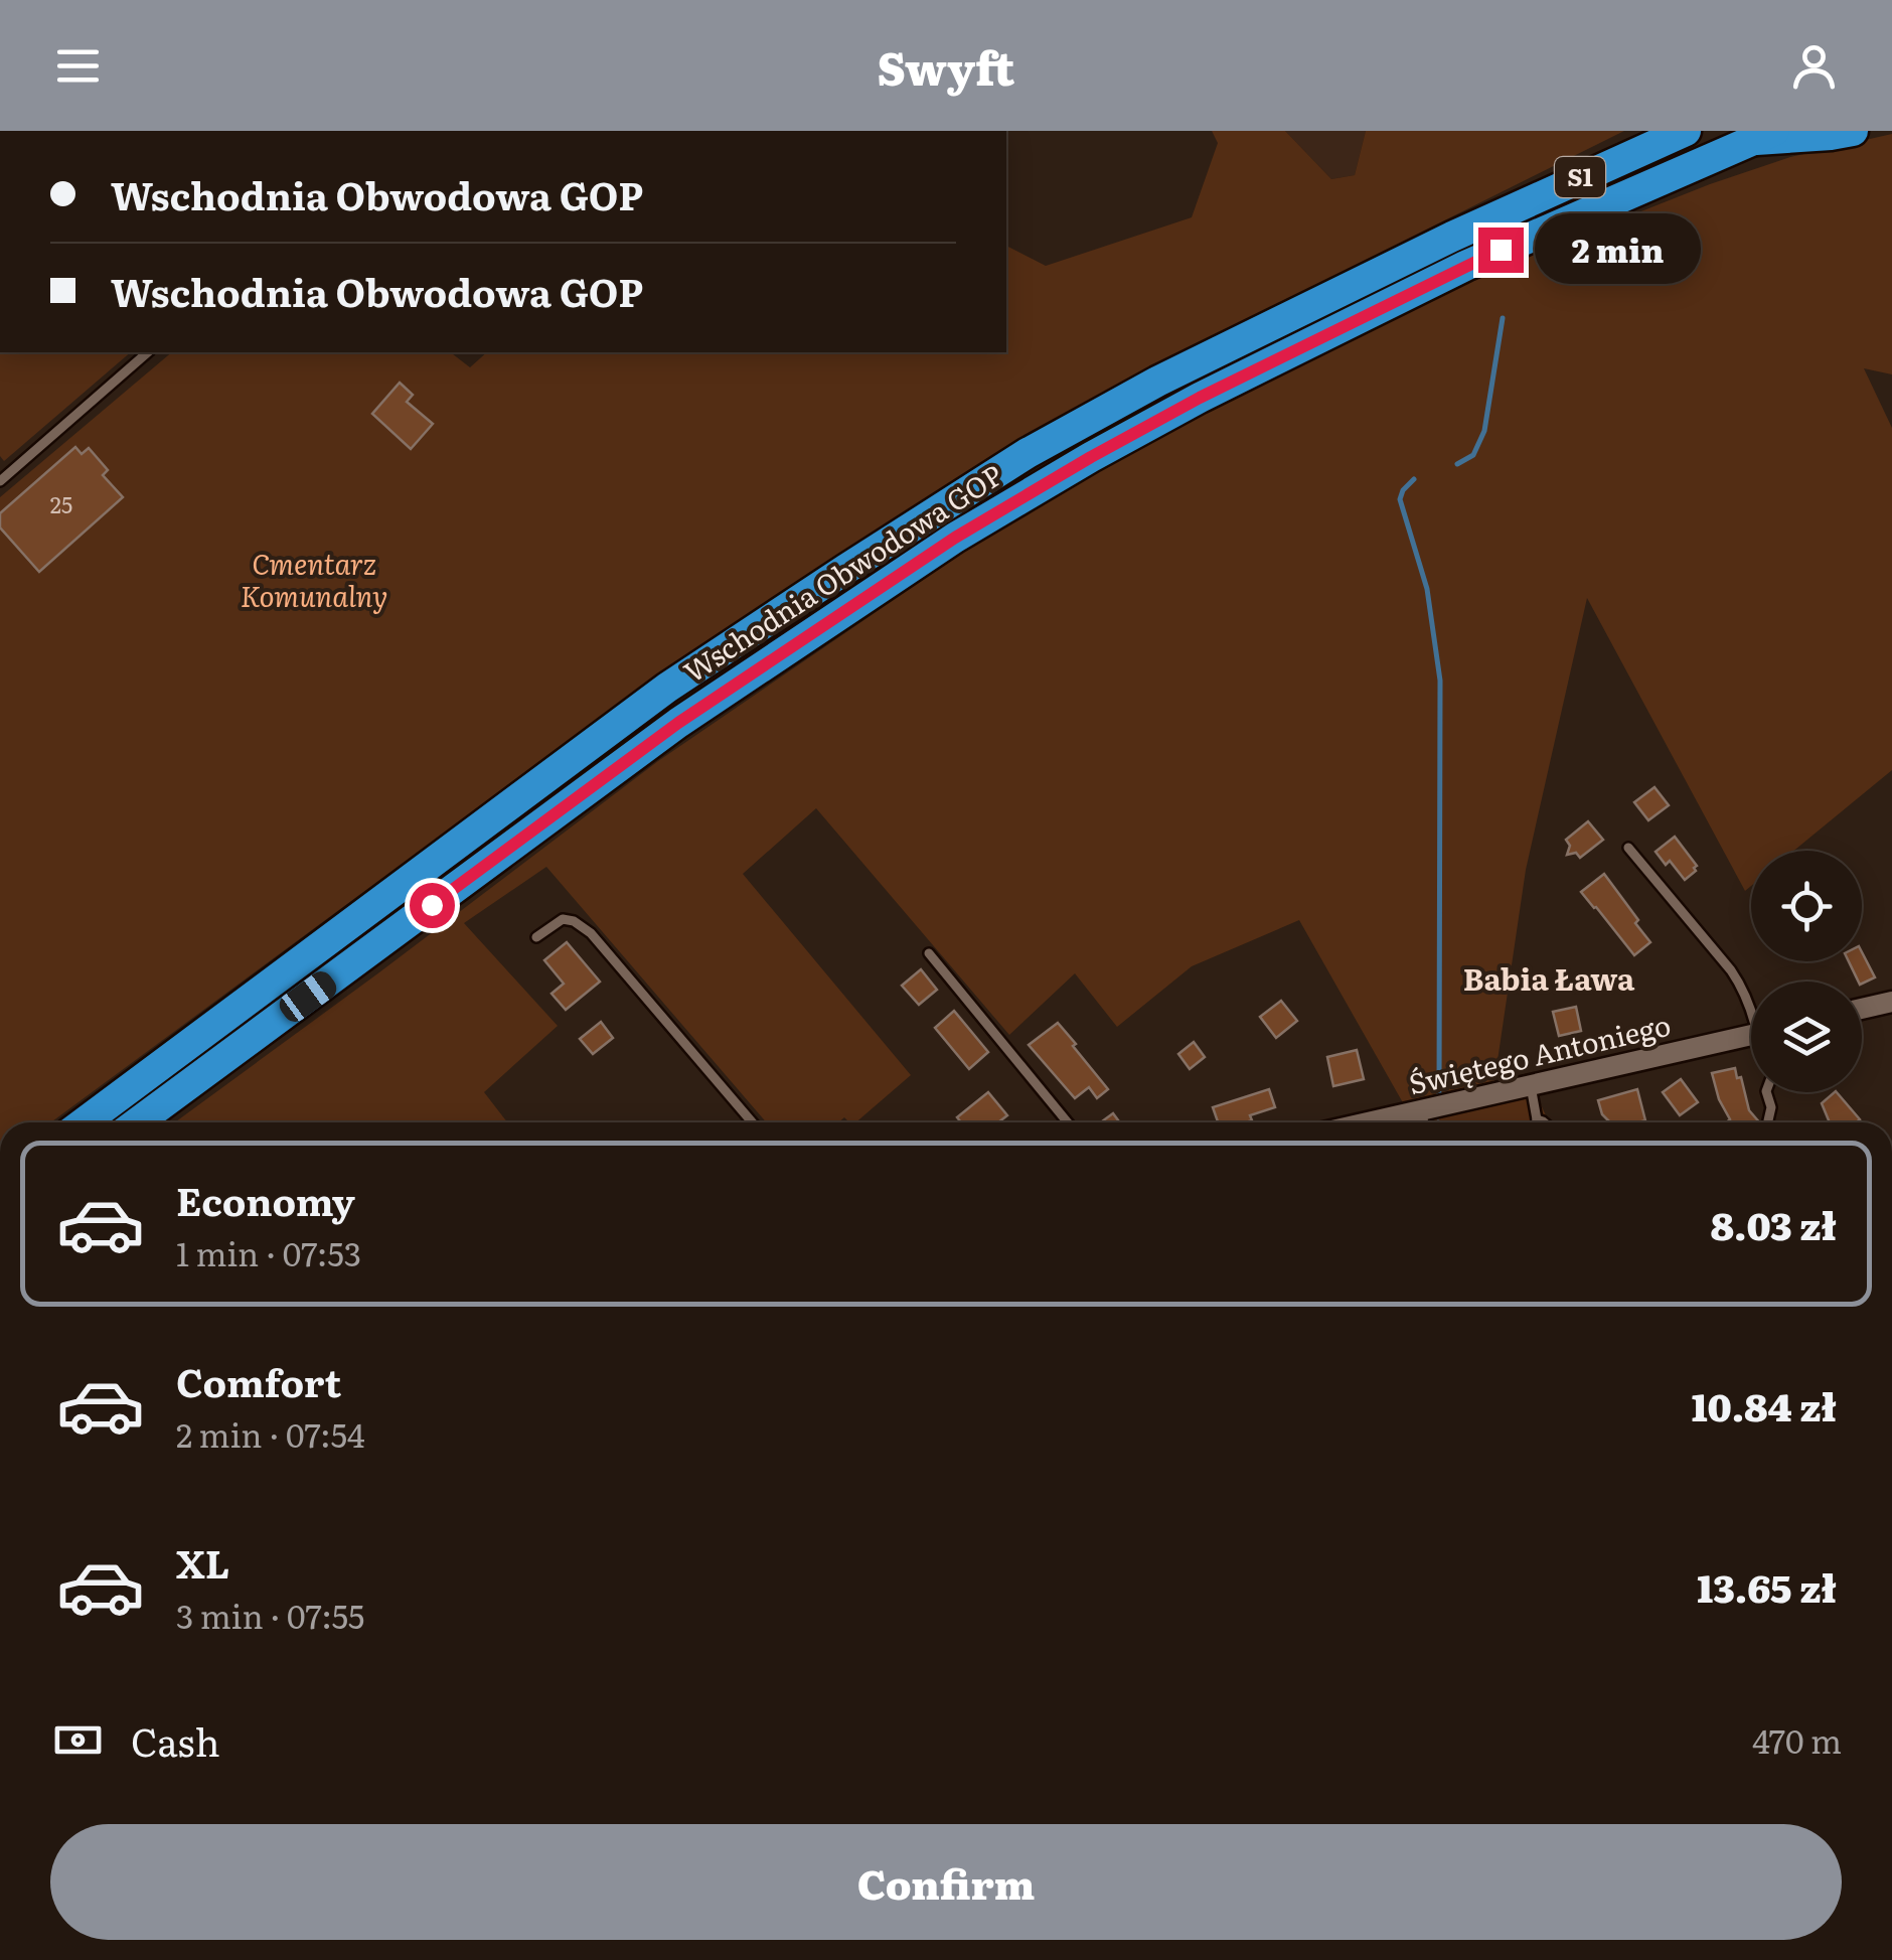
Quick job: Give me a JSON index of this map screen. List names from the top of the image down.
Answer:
{
  "streets": {
    "highway": ["S1", "Wschodnia Obwodowa GOP"],
    "street": ["Świętego Antoniego"]
  },
  "districts": ["Babia Ława"],
  "parks": ["Cmentarz Komunalny"],
  "house_numbers": ["25"],
  "page": {
    "header": "Swyft",
    "banner": ["Wschodnia Obwodowa GOP", "Wschodnia Obwodowa GOP"],
    "bubble": "2 min",
    "list": [
      {
        "name": "Economy",
        "note": "1 min · 07:53",
        "value": "8.03 zł"
      },
      {
        "name": "Comfort",
        "note": "2 min · 07:54",
        "value": "10.84 zł"
      },
      {
        "name": "XL",
        "note": "3 min · 07:55",
        "value": "13.65 zł"
      }
    ],
    "pay": ["Cash", "470 m"],
    "buttons": "Confirm"
  }
}
